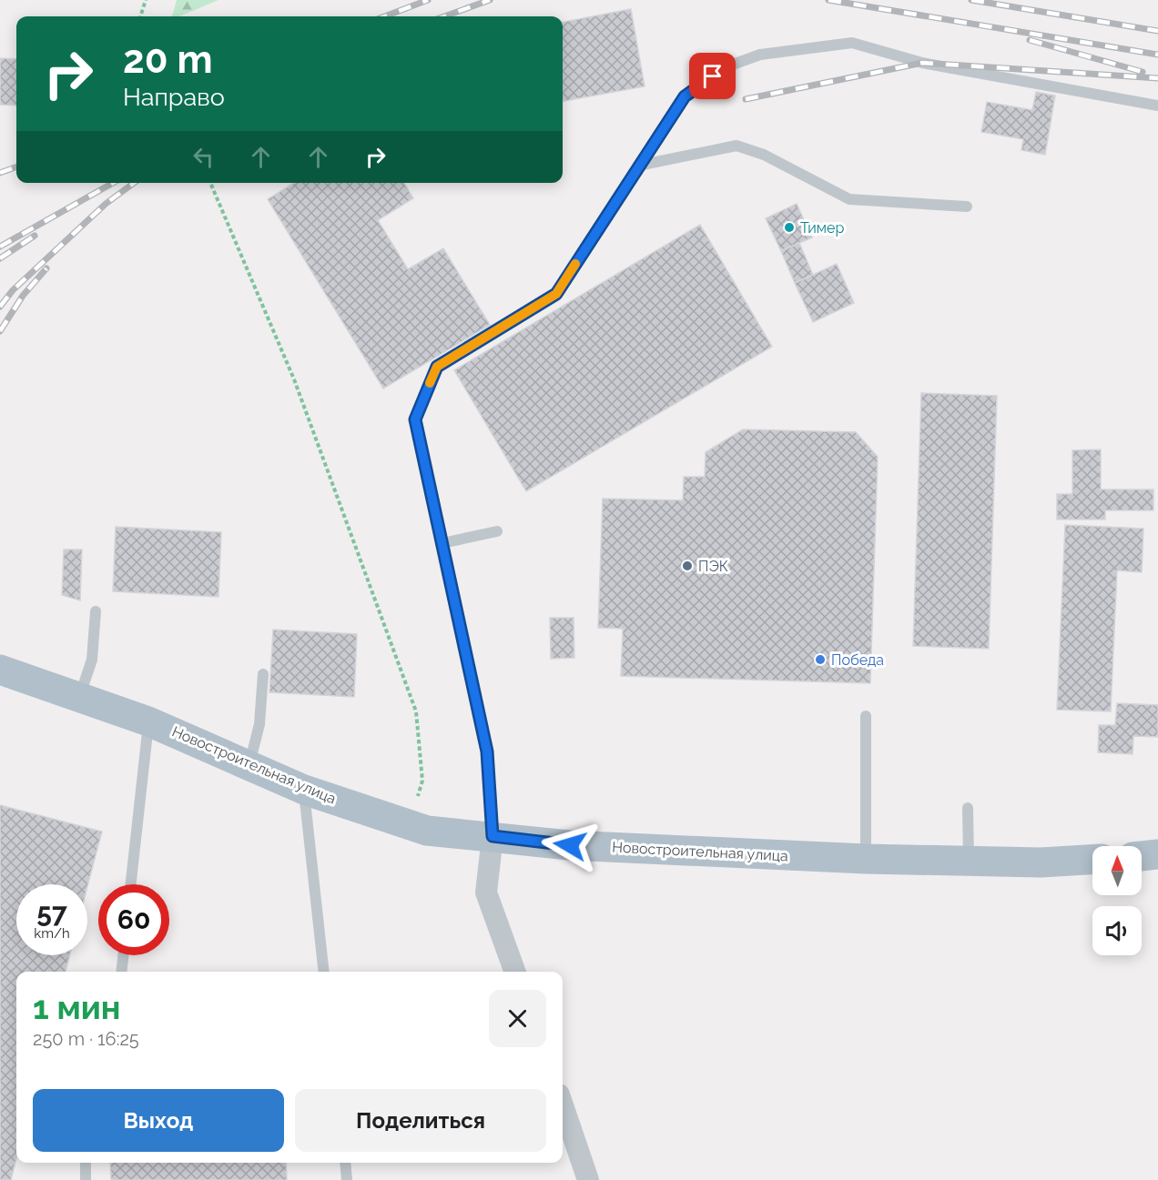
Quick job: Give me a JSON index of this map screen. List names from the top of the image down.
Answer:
{
  "streets": {
    "main road": ["Новостроительная улица"]
  },
  "places": ["Тимер", "ПЭК", "Победа"],
  "north": "top",
  "page": {
    "turn": ["20 m", "Направо"],
    "speed": "57 km/h",
    "limit": "60",
    "heading": ["1 мин", "250 m · 16:25"],
    "buttons": ["Выход", "Поделиться"]
  }
}
